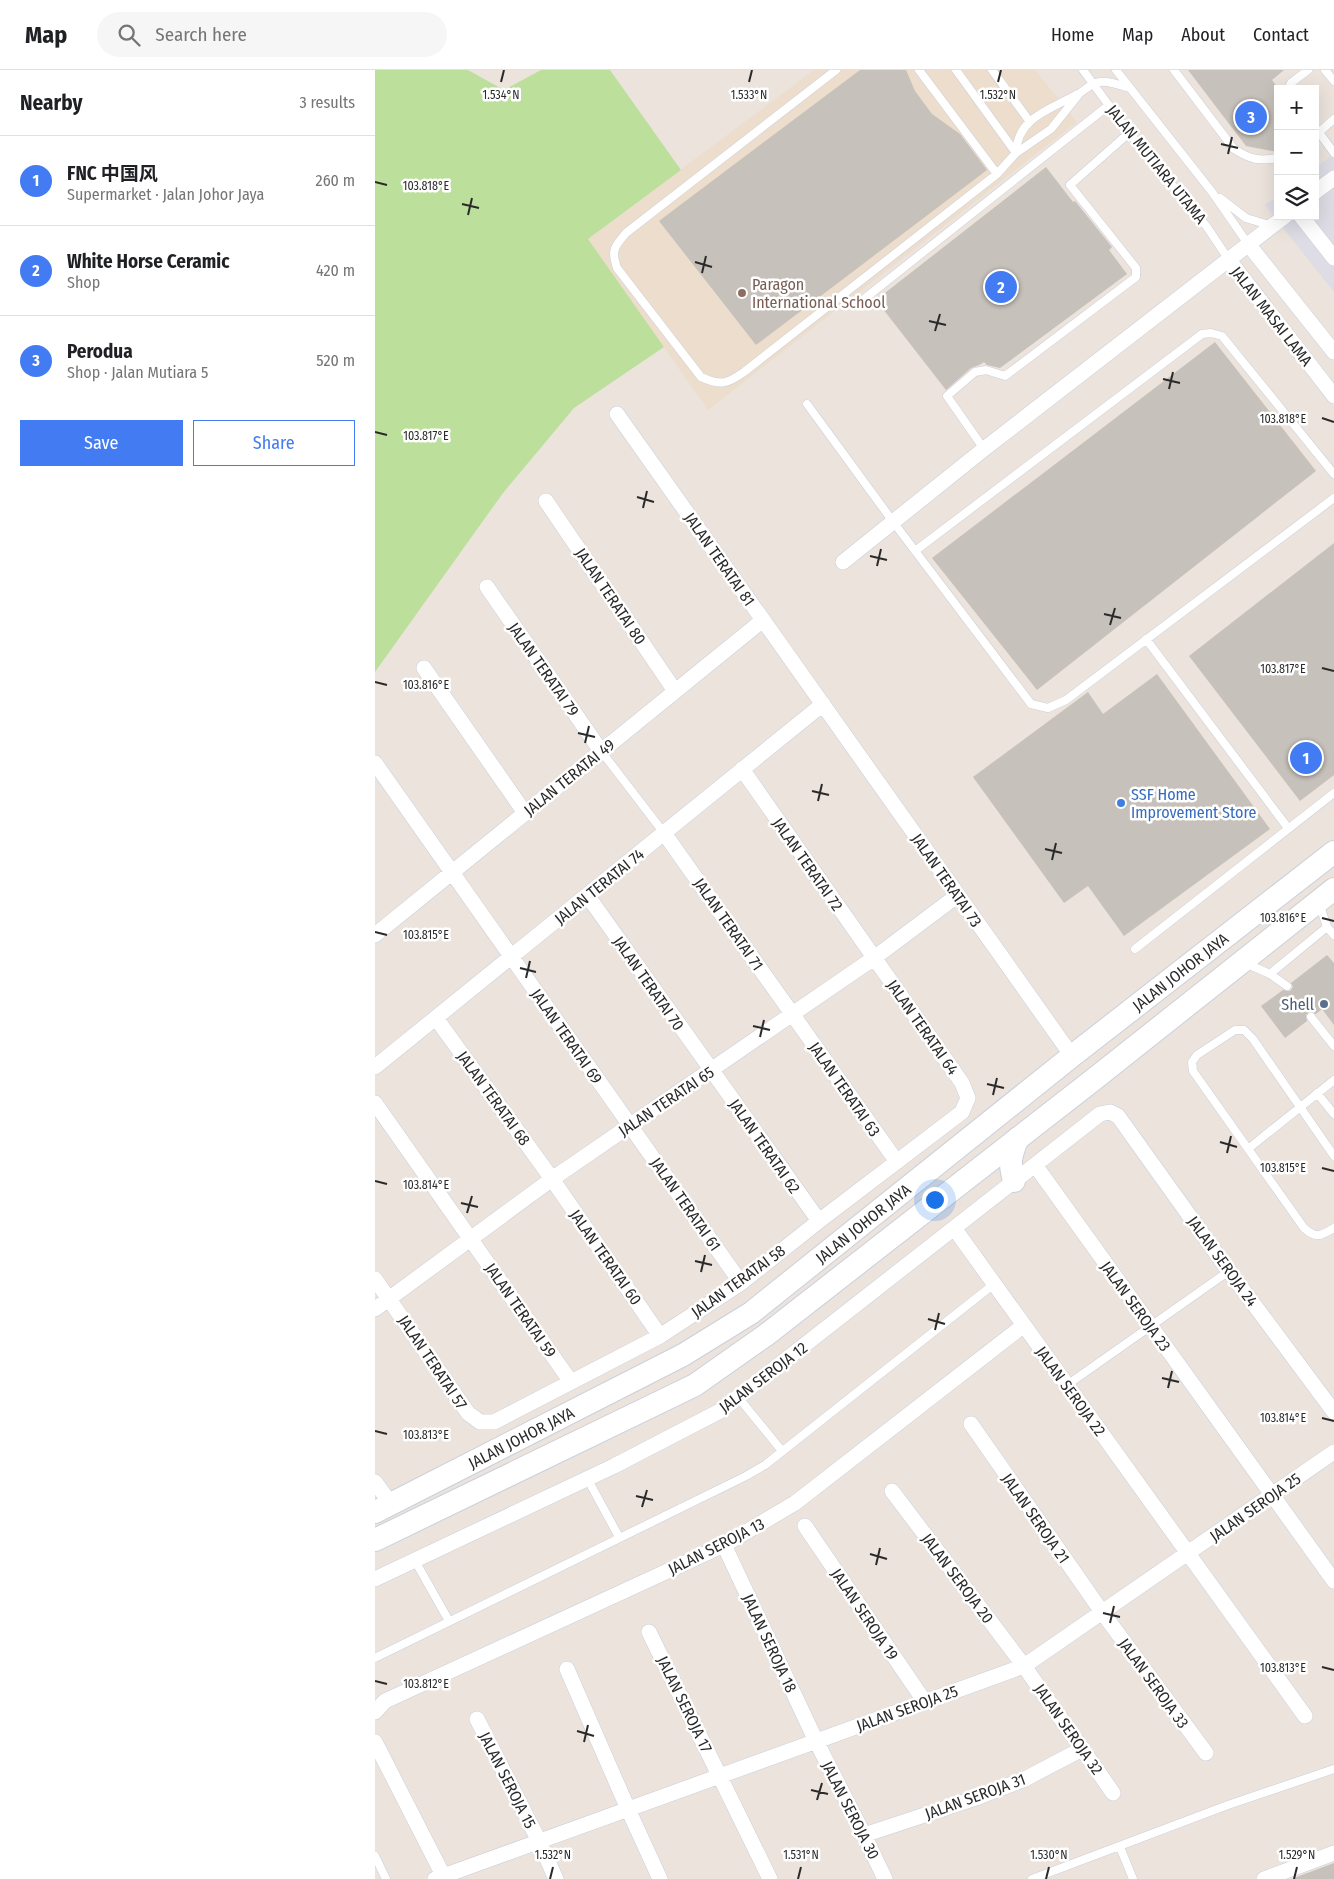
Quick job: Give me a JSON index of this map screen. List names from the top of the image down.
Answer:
{
  "streets": {
    "main road": ["JALAN JOHOR JAYA"],
    "street": [
      "JALAN MASAI LAMA",
      "JALAN TERATAI 81",
      "JALAN TERATAI 80",
      "JALAN TERATAI 79",
      "JALAN TERATAI 49",
      "JALAN TERATAI 72",
      "JALAN TERATAI 73",
      "JALAN TERATAI 74",
      "JALAN TERATAI 71",
      "JALAN TERATAI 70",
      "JALAN TERATAI 64",
      "JALAN TERATAI 69",
      "JALAN TERATAI 63",
      "JALAN TERATAI 68",
      "JALAN TERATAI 65",
      "JALAN TERATAI 62",
      "JALAN TERATAI 61",
      "JALAN TERATAI 60",
      "JALAN SEROJA 24",
      "JALAN TERATAI 58",
      "JALAN SEROJA 23",
      "JALAN TERATAI 59",
      "JALAN TERATAI 57",
      "JALAN SEROJA 12",
      "JALAN SEROJA 22",
      "JALAN SEROJA 25",
      "JALAN SEROJA 21",
      "JALAN SEROJA 13",
      "JALAN SEROJA 20",
      "JALAN SEROJA 19",
      "JALAN SEROJA 18",
      "JALAN SEROJA 33",
      "JALAN SEROJA 17",
      "JALAN SEROJA 32",
      "JALAN SEROJA 15",
      "JALAN SEROJA 31",
      "JALAN SEROJA 30"
    ],
    "lane": ["JALAN MUTIARA UTAMA"]
  },
  "crossings": [
    ["JALAN MUTIARA UTAMA", "JALAN MASAI LAMA"],
    ["JALAN TERATAI 81", "JALAN TERATAI 49"],
    ["JALAN TERATAI 81", "JALAN TERATAI 73"],
    ["JALAN TERATAI 81", "JALAN TERATAI 74"],
    ["JALAN TERATAI 80", "JALAN TERATAI 49"],
    ["JALAN TERATAI 79", "JALAN TERATAI 49"],
    ["JALAN TERATAI 49", "JALAN TERATAI 69"],
    ["JALAN TERATAI 72", "JALAN TERATAI 74"],
    ["JALAN TERATAI 72", "JALAN TERATAI 64"],
    ["JALAN TERATAI 72", "JALAN TERATAI 65"],
    ["JALAN TERATAI 73", "JALAN TERATAI 74"],
    ["JALAN TERATAI 73", "JALAN JOHOR JAYA"],
    ["JALAN TERATAI 73", "JALAN TERATAI 65"],
    ["JALAN TERATAI 74", "JALAN TERATAI 71"],
    ["JALAN TERATAI 74", "JALAN TERATAI 70"],
    ["JALAN TERATAI 74", "JALAN TERATAI 69"],
    ["JALAN TERATAI 74", "JALAN TERATAI 68"],
    ["JALAN TERATAI 71", "JALAN TERATAI 63"],
    ["JALAN TERATAI 71", "JALAN TERATAI 65"],
    ["JALAN TERATAI 70", "JALAN TERATAI 65"],
    ["JALAN TERATAI 70", "JALAN TERATAI 62"],
    ["JALAN TERATAI 64", "JALAN TERATAI 65"],
    ["JALAN TERATAI 64", "JALAN TERATAI 58"],
    ["JALAN TERATAI 69", "JALAN TERATAI 65"],
    ["JALAN TERATAI 69", "JALAN TERATAI 61"],
    ["JALAN TERATAI 63", "JALAN TERATAI 65"],
    ["JALAN TERATAI 63", "JALAN TERATAI 58"],
    ["JALAN TERATAI 68", "JALAN TERATAI 65"],
    ["JALAN TERATAI 68", "JALAN TERATAI 60"],
    ["JALAN TERATAI 65", "JALAN TERATAI 62"],
    ["JALAN TERATAI 65", "JALAN TERATAI 61"],
    ["JALAN TERATAI 65", "JALAN TERATAI 60"],
    ["JALAN TERATAI 65", "JALAN TERATAI 59"],
    ["JALAN TERATAI 65", "JALAN TERATAI 57"],
    ["JALAN TERATAI 62", "JALAN TERATAI 58"],
    ["JALAN TERATAI 61", "JALAN TERATAI 58"],
    ["JALAN TERATAI 60", "JALAN TERATAI 58"],
    ["JALAN SEROJA 24", "JALAN SEROJA 12"],
    ["JALAN TERATAI 58", "JALAN TERATAI 59"],
    ["JALAN TERATAI 58", "JALAN TERATAI 57"],
    ["JALAN SEROJA 23", "JALAN SEROJA 12"],
    ["JALAN SEROJA 23", "JALAN SEROJA 25"],
    ["JALAN SEROJA 12", "JALAN SEROJA 22"],
    ["JALAN SEROJA 22", "JALAN SEROJA 25"],
    ["JALAN SEROJA 22", "JALAN SEROJA 13"],
    ["JALAN SEROJA 25", "JALAN SEROJA 21"],
    ["JALAN SEROJA 25", "JALAN SEROJA 20"],
    ["JALAN SEROJA 25", "JALAN SEROJA 19"],
    ["JALAN SEROJA 25", "JALAN SEROJA 18"],
    ["JALAN SEROJA 25", "JALAN SEROJA 33"],
    ["JALAN SEROJA 25", "JALAN SEROJA 17"],
    ["JALAN SEROJA 25", "JALAN SEROJA 32"],
    ["JALAN SEROJA 25", "JALAN SEROJA 15"],
    ["JALAN SEROJA 25", "JALAN SEROJA 30"],
    ["JALAN SEROJA 21", "JALAN SEROJA 33"],
    ["JALAN SEROJA 13", "JALAN SEROJA 18"],
    ["JALAN SEROJA 20", "JALAN SEROJA 32"],
    ["JALAN SEROJA 18", "JALAN SEROJA 30"],
    ["JALAN SEROJA 32", "JALAN SEROJA 31"],
    ["JALAN SEROJA 31", "JALAN SEROJA 30"]
  ],
  "places": ["Paragon International School", "SSF Home Improvement Store", "Shell"],
  "page": {
    "header": "Map",
    "search": "Search here",
    "nav": [
      "Home",
      "Map",
      "About",
      "Contact"
    ],
    "heading": ["Nearby", "3 results"],
    "map_buttons": ["+", "−"],
    "pins": ["3", "2", "1"],
    "list": [
      {
        "mark": "1",
        "name": "FNC 中国风",
        "note": "Supermarket · Jalan Johor Jaya",
        "value": "260 m"
      },
      {
        "mark": "2",
        "name": "White Horse Ceramic",
        "note": "Shop",
        "value": "420 m"
      },
      {
        "mark": "3",
        "name": "Perodua",
        "note": "Shop · Jalan Mutiara 5",
        "value": "520 m"
      }
    ],
    "buttons": ["Save", "Share"]
  },
  "coordinates": [
    "1.534°N",
    "1.533°N",
    "1.532°N",
    "103.818°E",
    "103.817°E",
    "103.816°E",
    "103.815°E",
    "103.814°E",
    "103.813°E",
    "103.812°E",
    "1.531°N",
    "1.530°N",
    "1.529°N"
  ]
}
